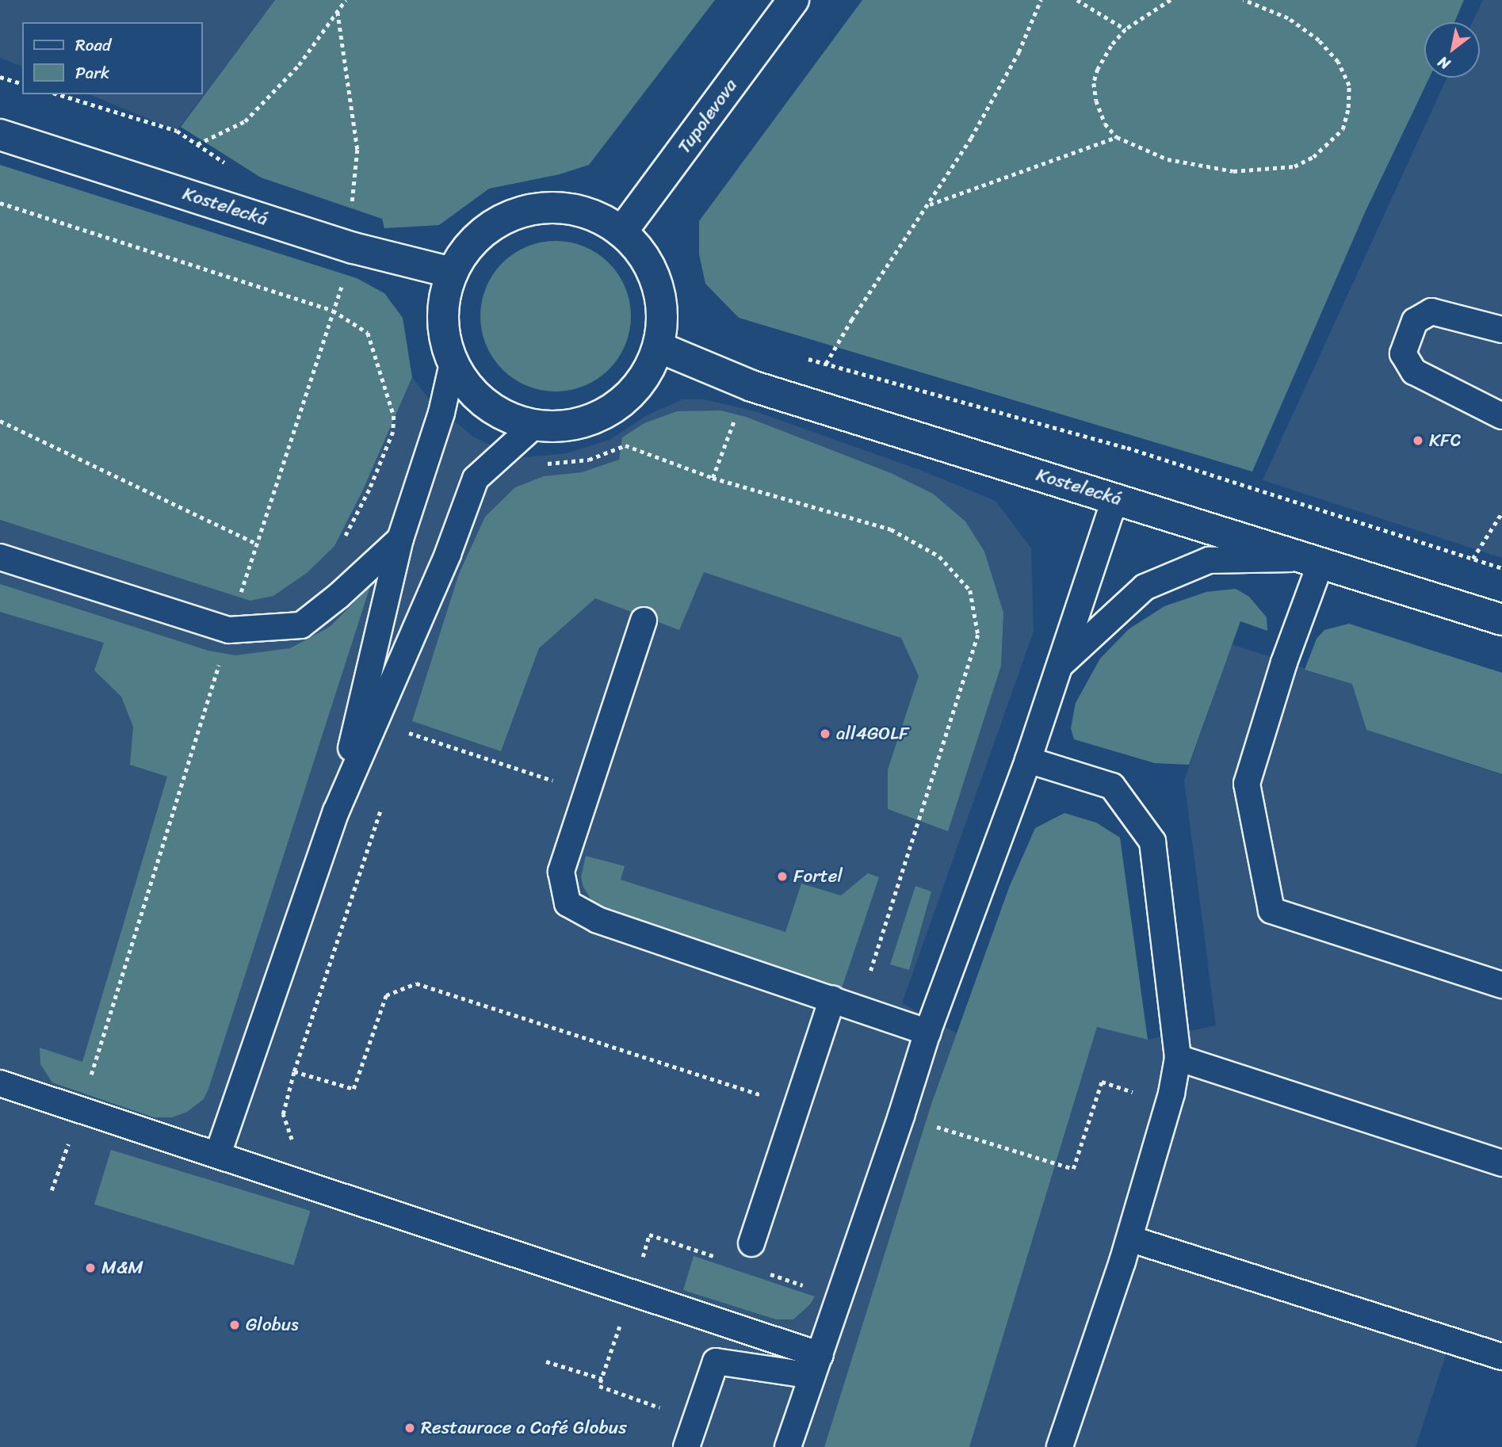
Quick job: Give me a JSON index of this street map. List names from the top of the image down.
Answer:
{
  "streets": {
    "main road": ["Tupolevova", "Kostelecká"]
  },
  "places": [
    "KFC",
    "all4GOLF",
    "Fortel",
    "M&M",
    "Globus",
    "Restaurace a Café Globus"
  ],
  "legend": ["Road", "Park"],
  "north": "bottom left"
}
